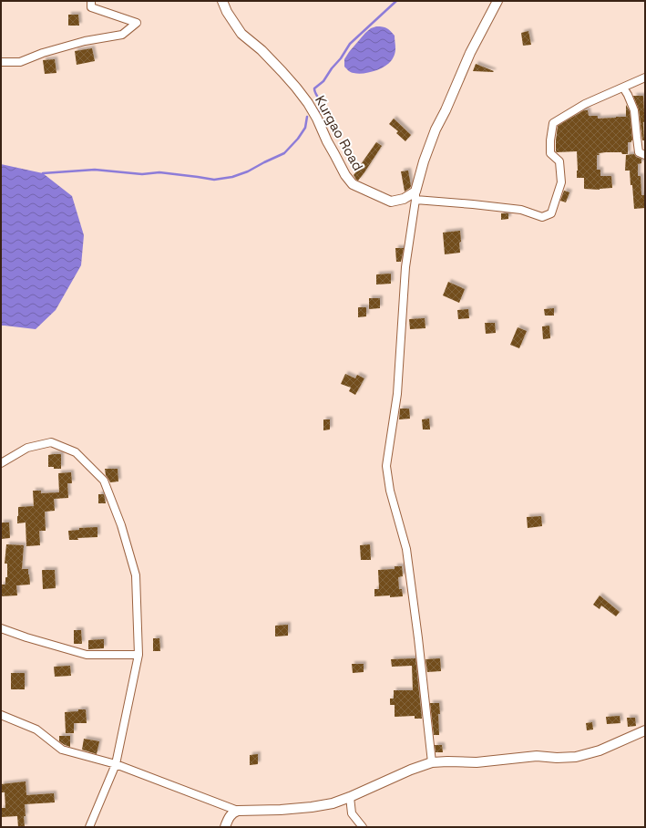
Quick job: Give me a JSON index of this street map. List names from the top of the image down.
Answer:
{
  "streets": {
    "street": ["Kurgao Road"]
  }
}
